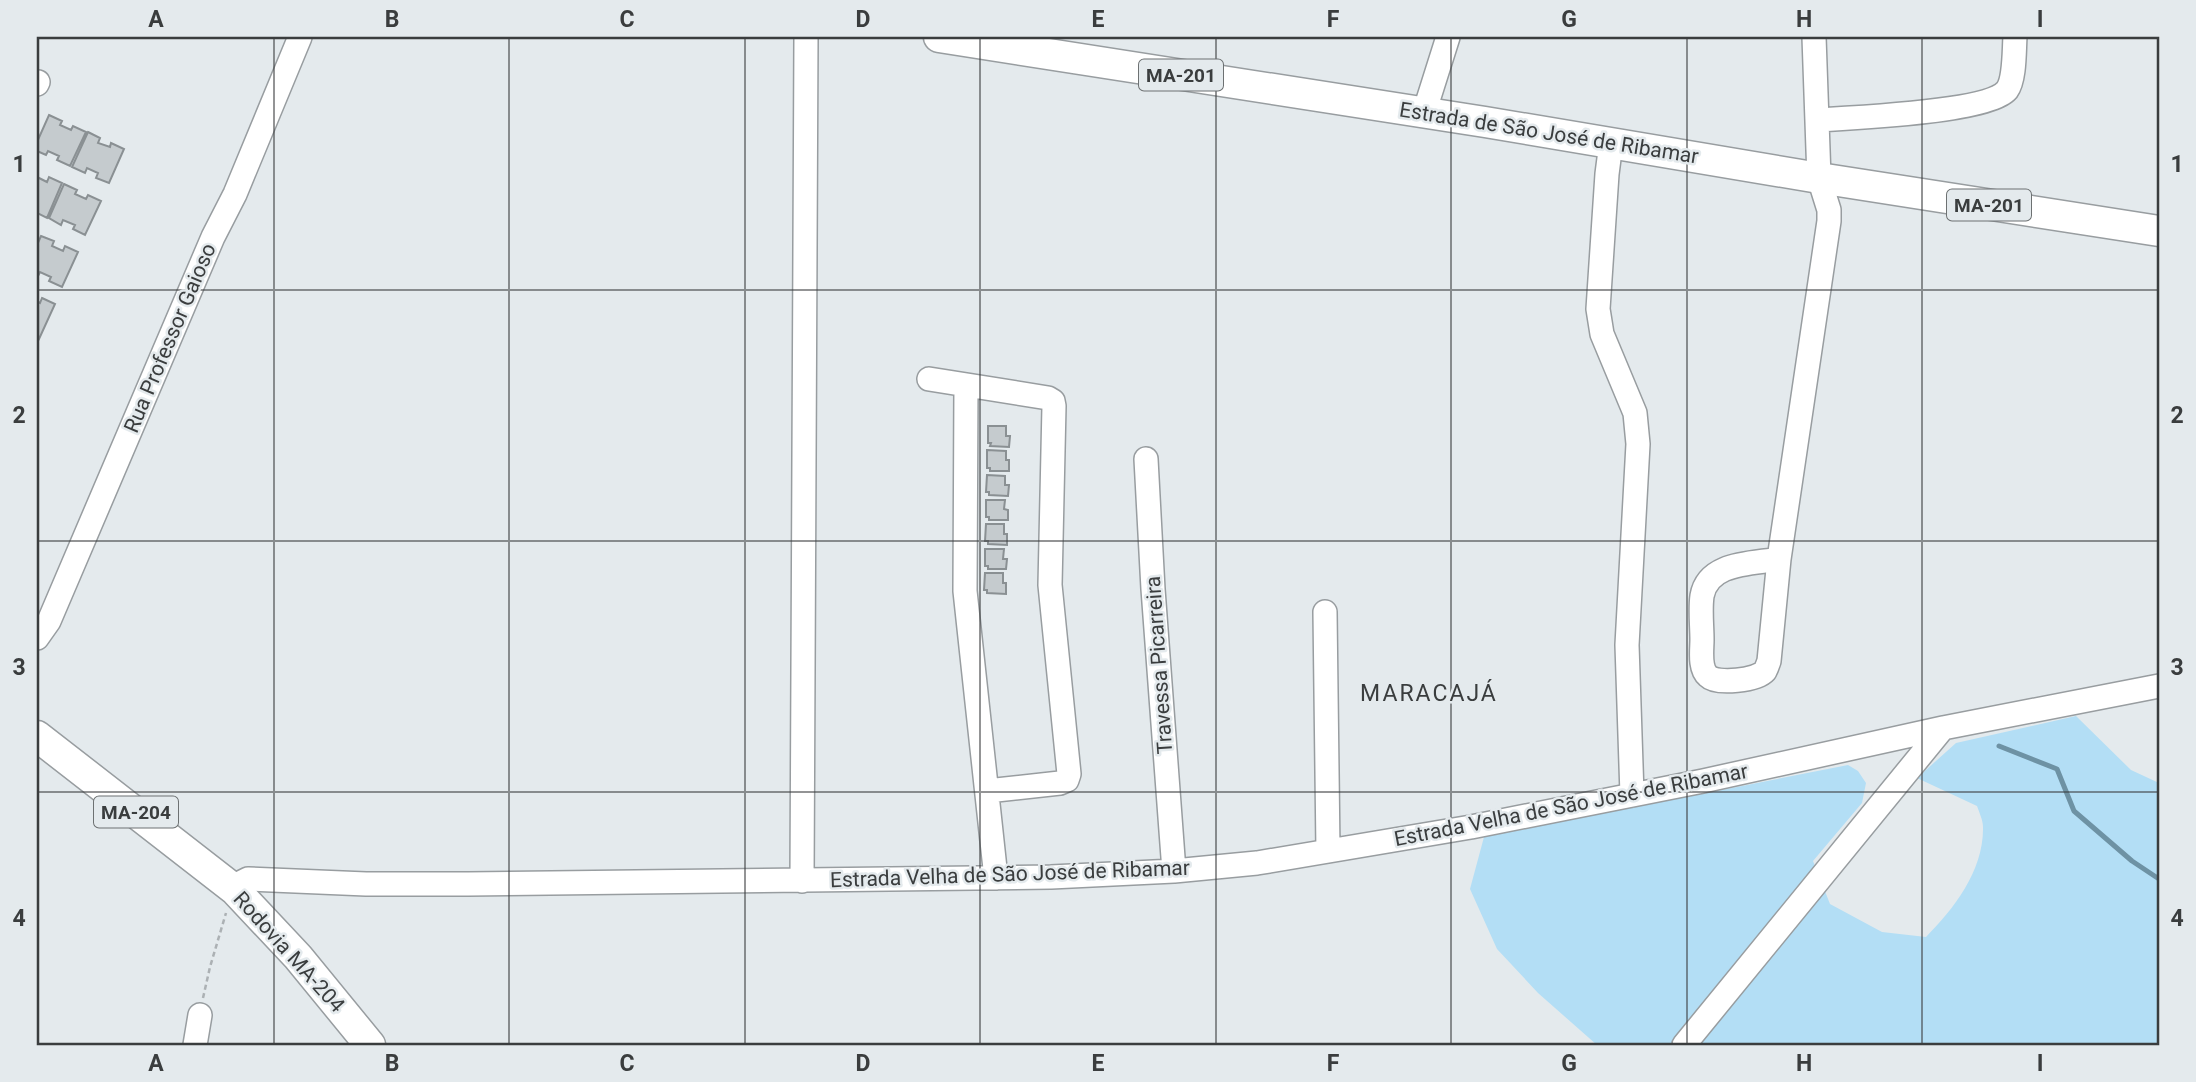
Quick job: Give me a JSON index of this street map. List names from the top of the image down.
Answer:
{
  "streets": {
    "main road": [
      "MA-201",
      "Estrada de São José de Ribamar",
      "MA-204",
      "Rodovia MA-204"
    ],
    "street": ["Rua Professor Gaioso", "Travessa Picarreira", "Estrada Velha de São José de Ribamar"]
  },
  "crossings": [
    ["Travessa Picarreira", "Estrada Velha de São José de Ribamar"],
    ["Estrada Velha de São José de Ribamar", "Rodovia MA-204"]
  ],
  "districts": ["MARACAJÁ"],
  "grid": {
    "columns": [
      "A",
      "B",
      "C",
      "D",
      "E",
      "F",
      "G",
      "H",
      "I"
    ],
    "rows": [
      "1",
      "2",
      "3",
      "4"
    ]
  }
}
